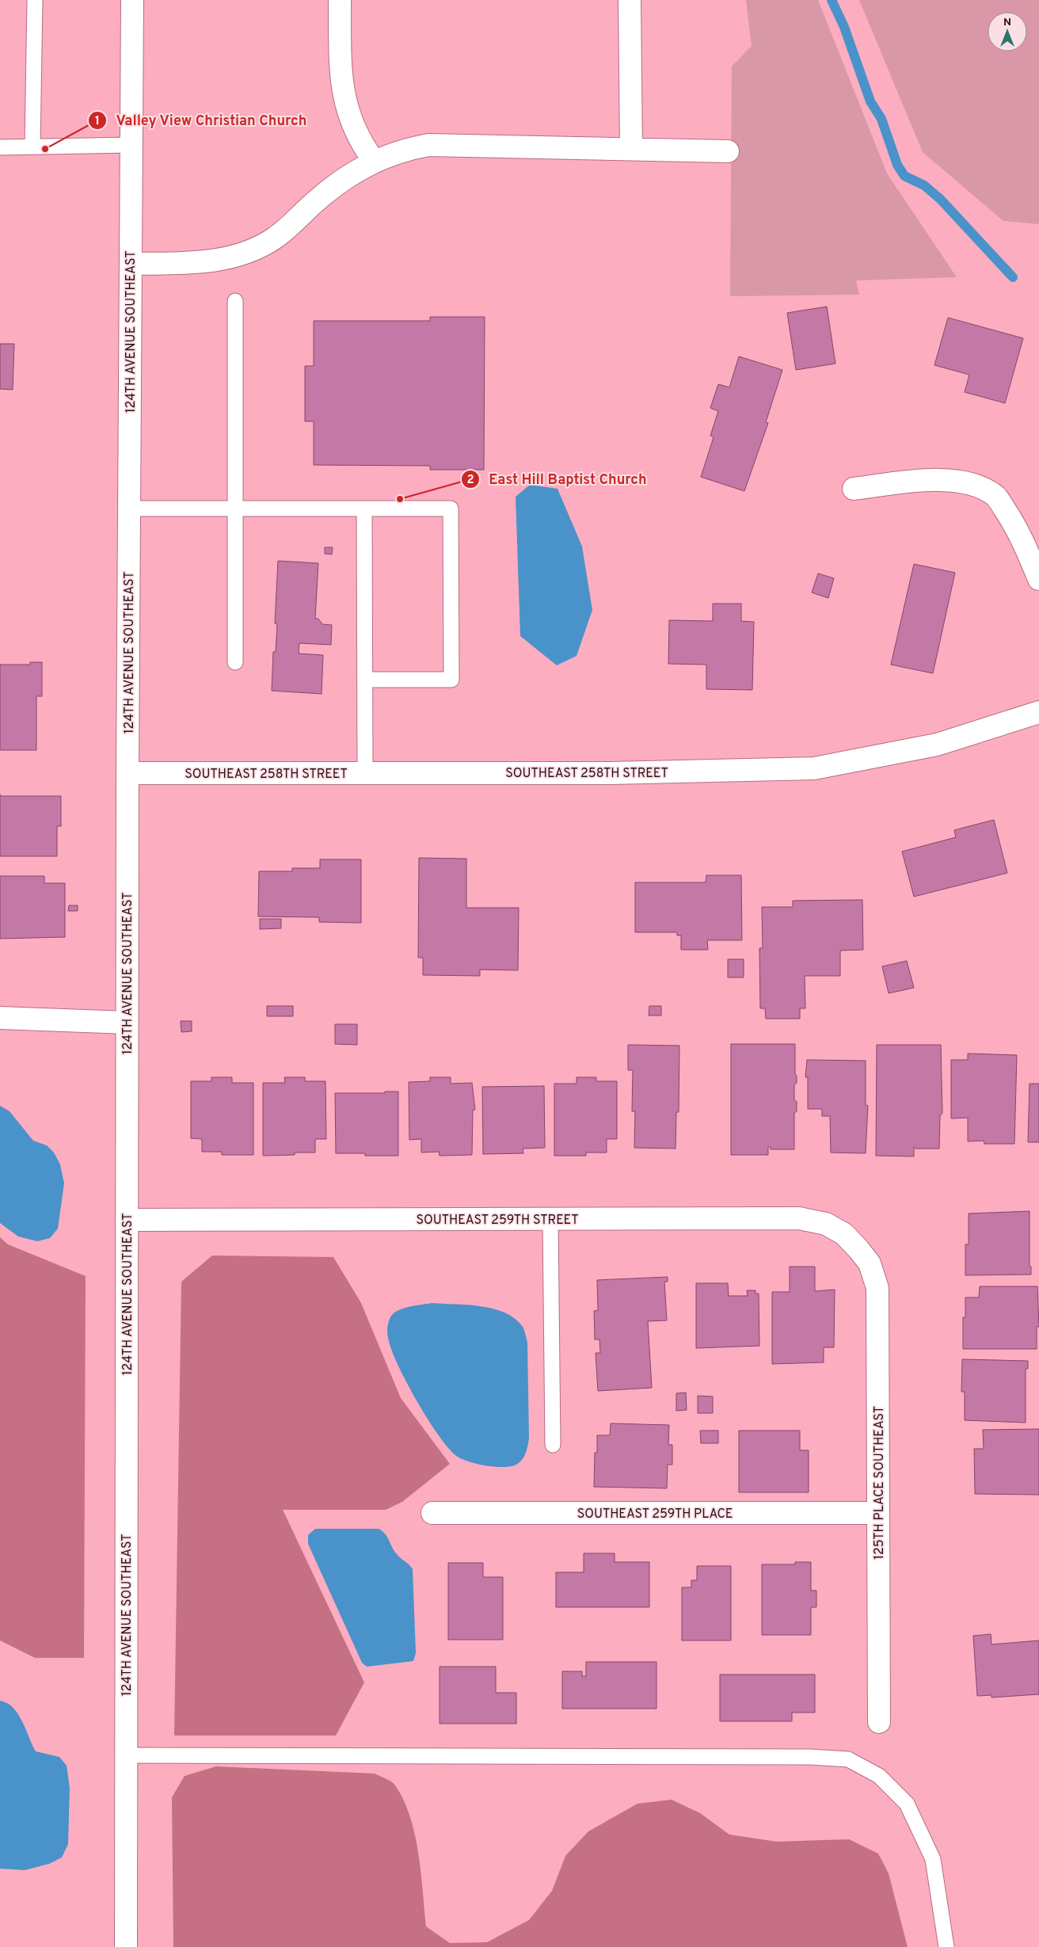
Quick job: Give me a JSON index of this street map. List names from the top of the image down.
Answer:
{
  "streets": {
    "street": [
      "124TH AVENUE SOUTHEAST",
      "SOUTHEAST 258TH STREET",
      "SOUTHEAST 259TH STREET",
      "125TH PLACE SOUTHEAST",
      "SOUTHEAST 259TH PLACE"
    ]
  },
  "crossings": [
    ["124TH AVENUE SOUTHEAST", "SOUTHEAST 258TH STREET"],
    ["124TH AVENUE SOUTHEAST", "SOUTHEAST 259TH STREET"],
    ["SOUTHEAST 259TH STREET", "125TH PLACE SOUTHEAST"],
    ["125TH PLACE SOUTHEAST", "SOUTHEAST 259TH PLACE"]
  ],
  "places": ["Valley View Christian Church", "East Hill Baptist Church"],
  "north": "top"
}
